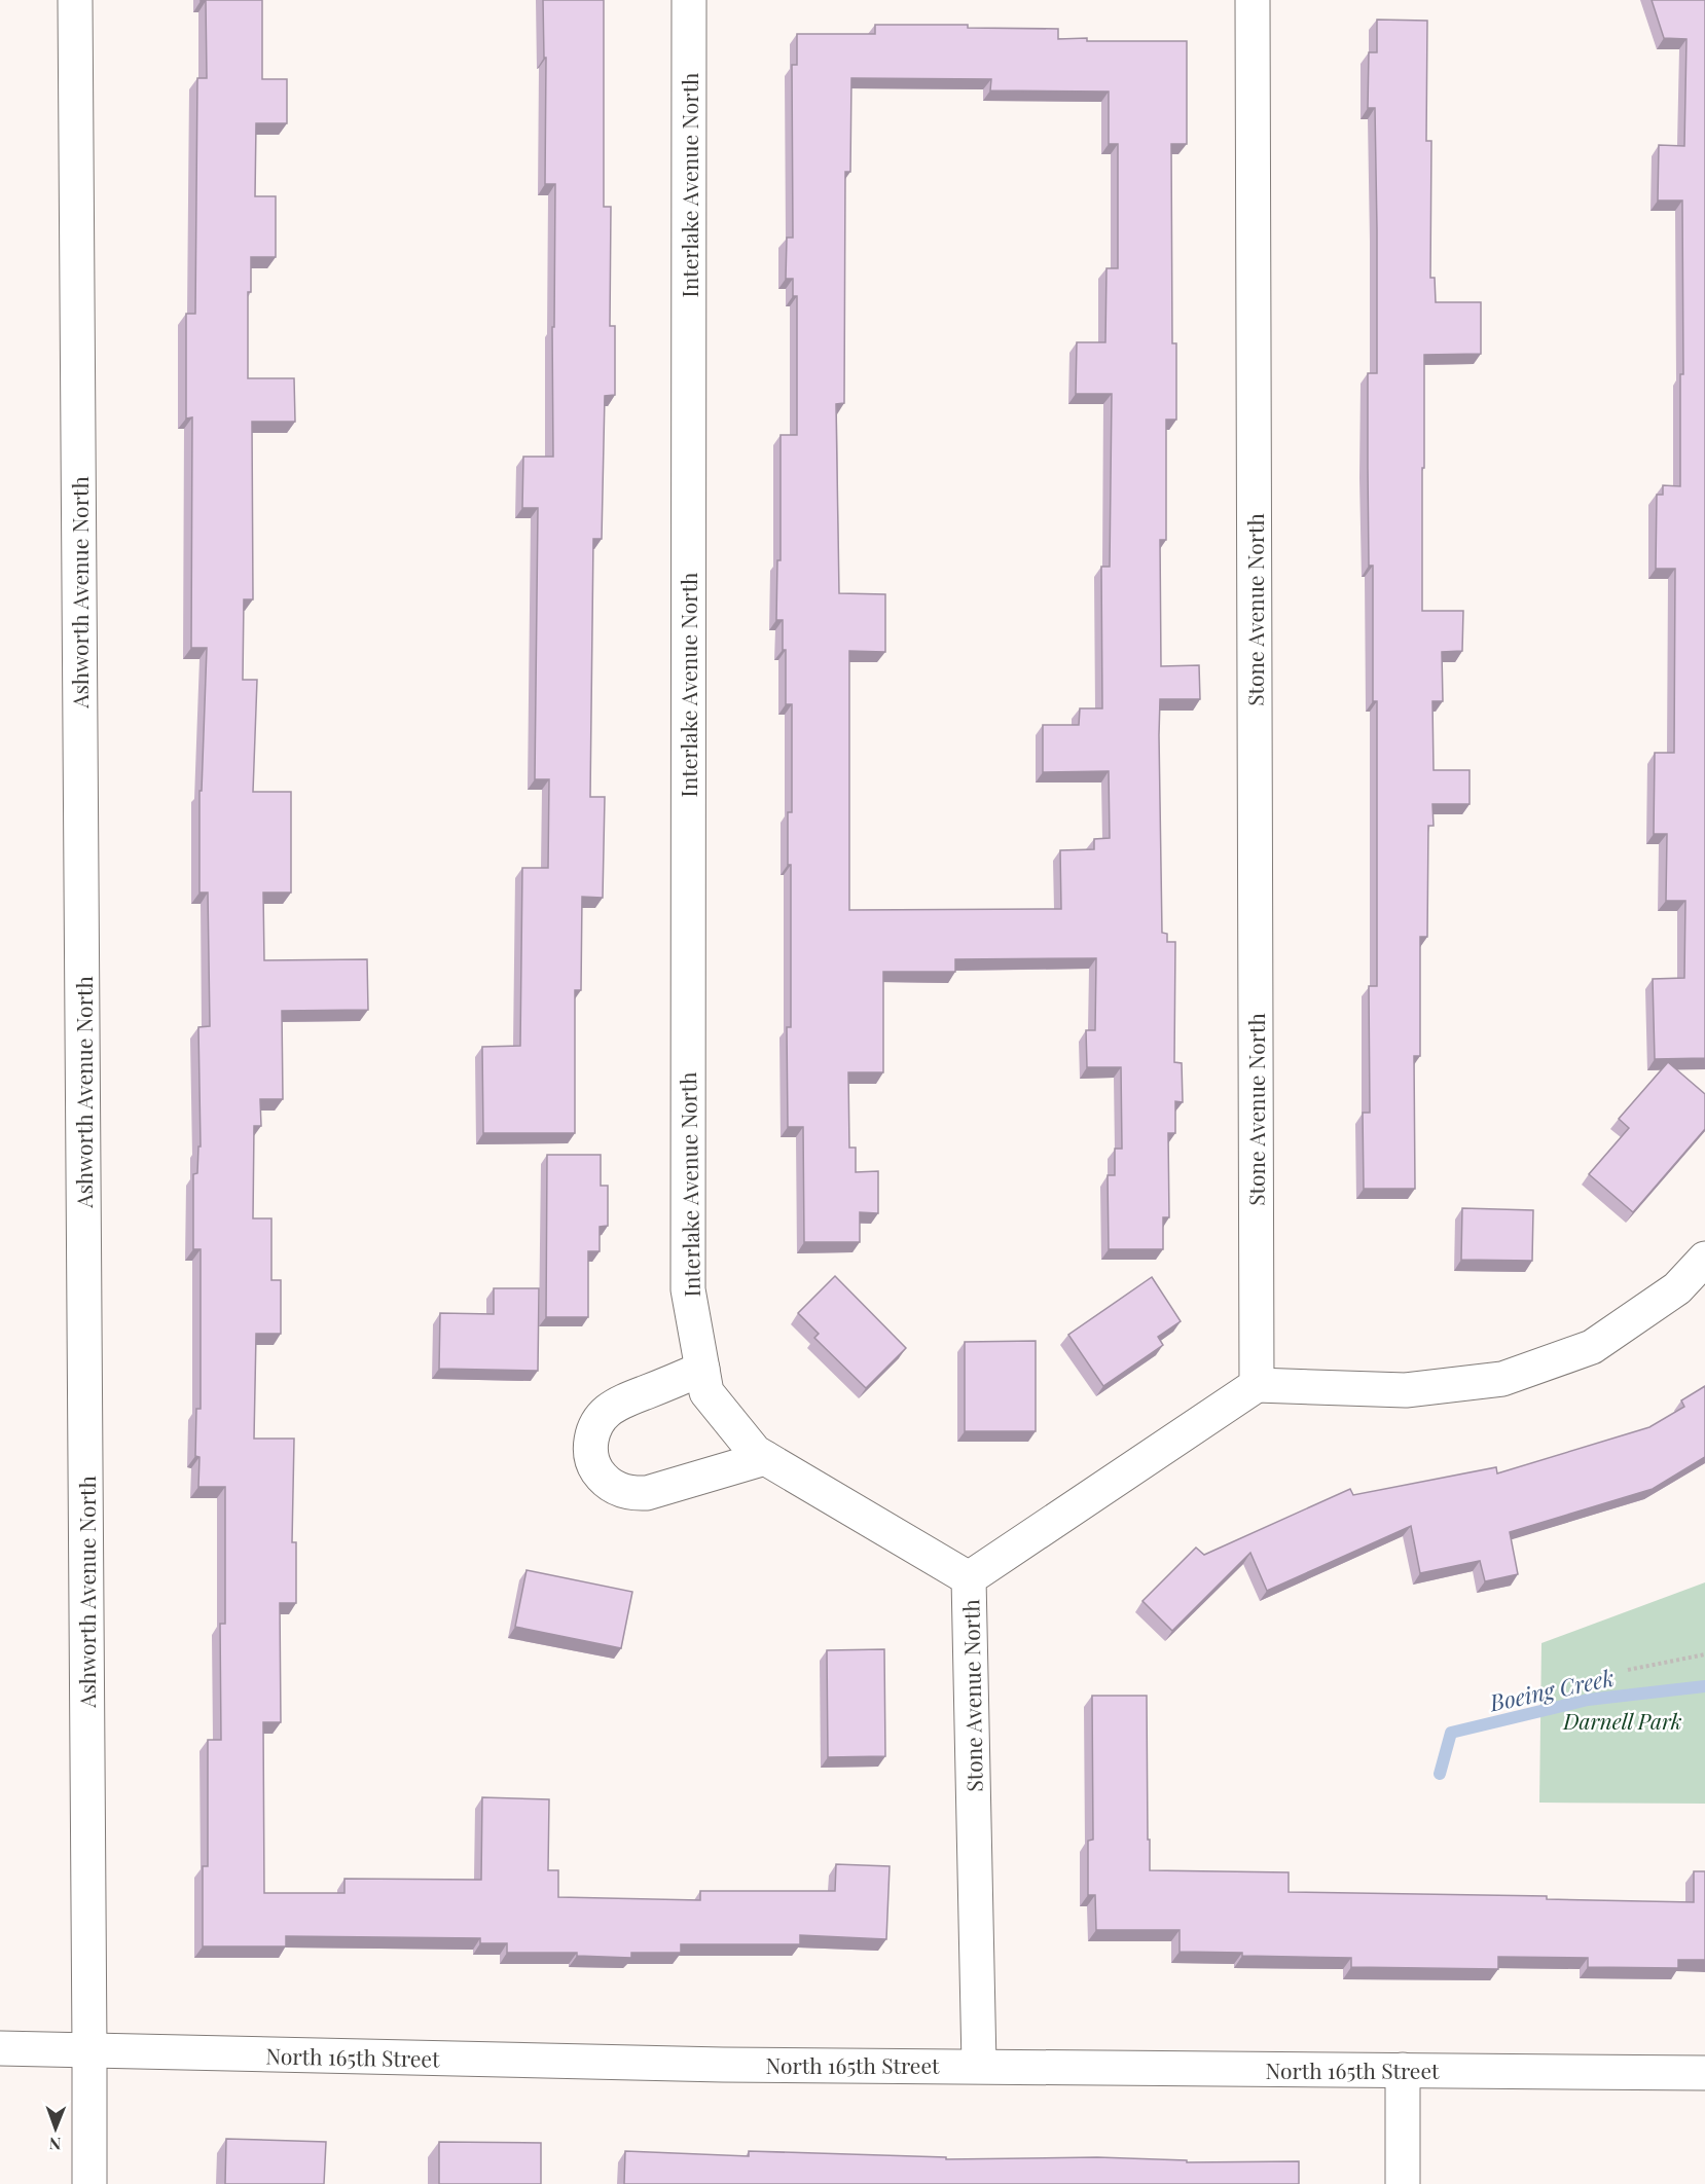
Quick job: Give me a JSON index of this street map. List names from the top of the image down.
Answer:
{
  "streets": {
    "street": [
      "Interlake Avenue North",
      "Ashworth Avenue North",
      "Stone Avenue North",
      "North 165th Street"
    ]
  },
  "crossings": [
    ["Interlake Avenue North", "Stone Avenue North"],
    ["Ashworth Avenue North", "North 165th Street"],
    ["Stone Avenue North", "North 165th Street"]
  ],
  "water": ["Boeing Creek"],
  "parks": ["Darnell Park"],
  "north": "bottom"
}
